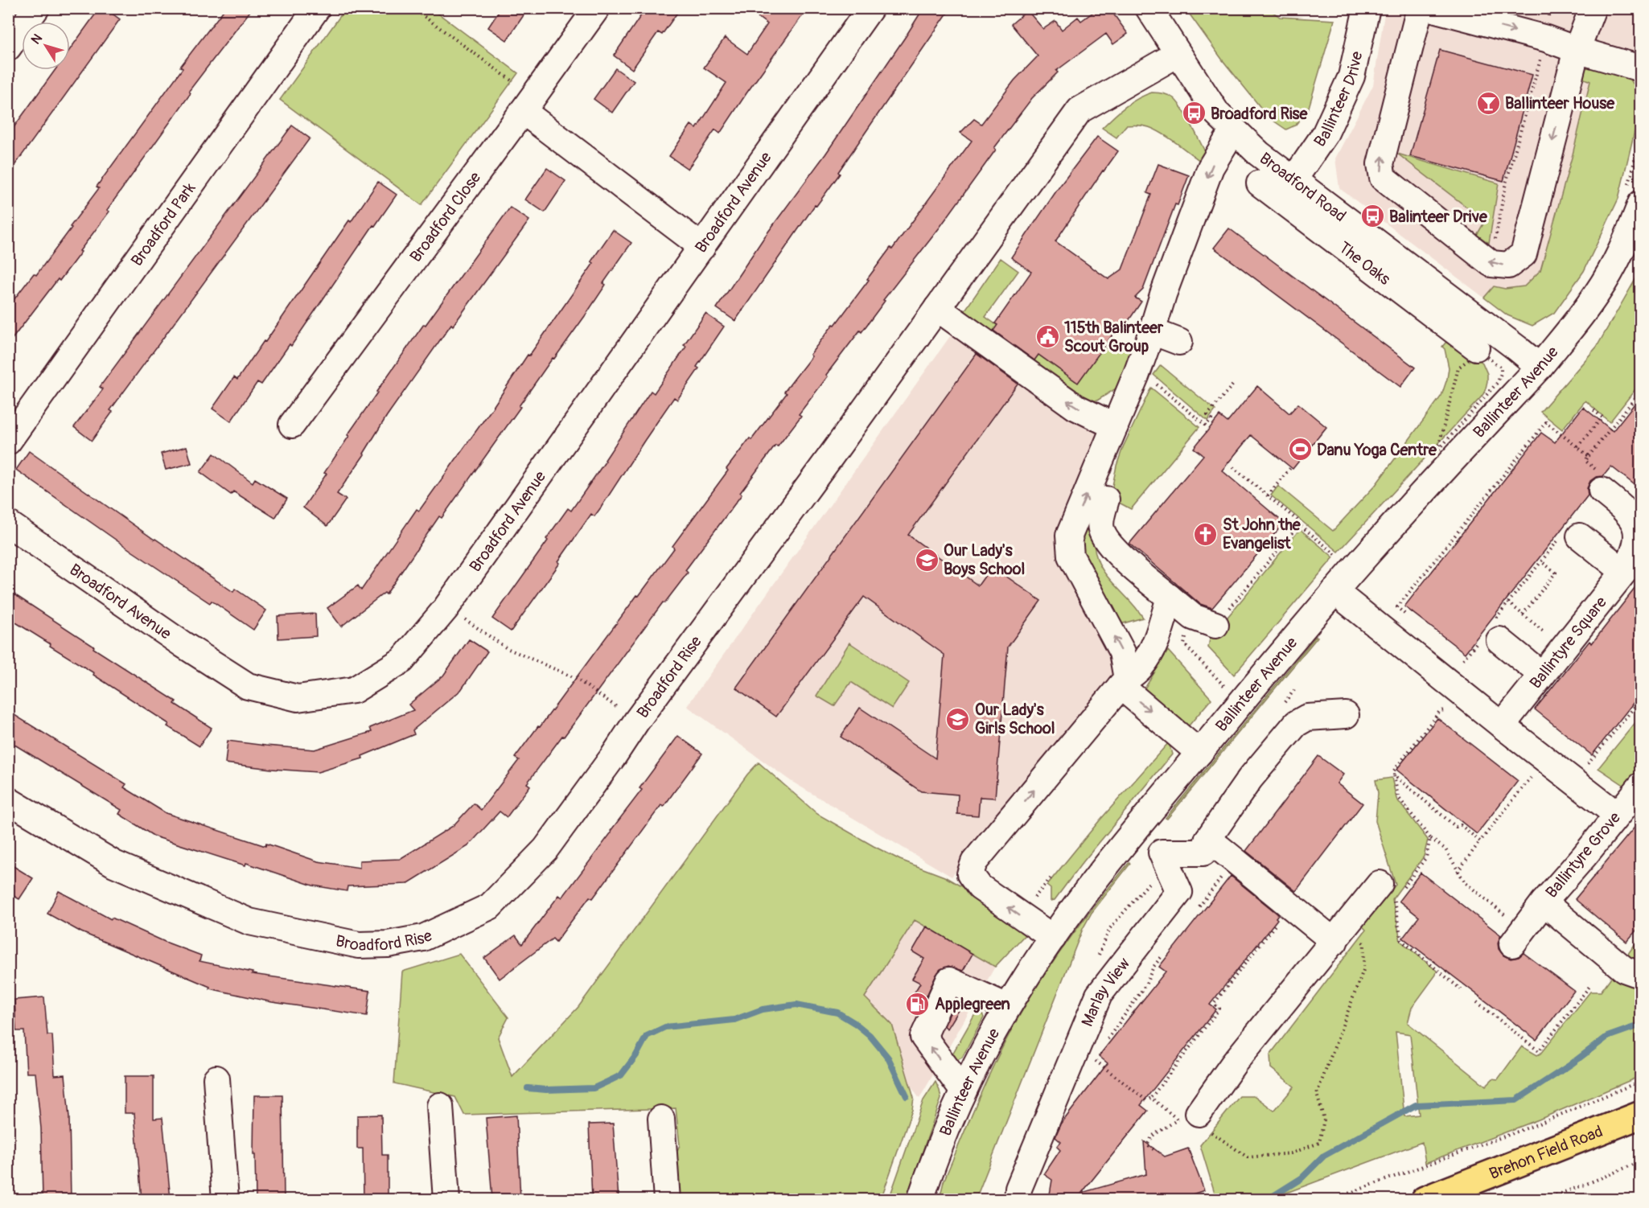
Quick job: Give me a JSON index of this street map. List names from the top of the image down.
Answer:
{
  "streets": {
    "main road": ["Brehon Field Road"],
    "street": [
      "Ballinteer Drive",
      "Broadford Road",
      "Broadford Avenue",
      "Broadford Close",
      "Broadford Park",
      "Ballinteer Avenue",
      "Ballintyre Square",
      "Broadford Rise",
      "Ballintyre Grove",
      "Marlay View"
    ]
  },
  "crossings": [
    ["Ballinteer Drive", "Broadford Road"],
    ["Broadford Road", "Ballinteer Avenue"],
    ["Broadford Road", "Broadford Rise"]
  ],
  "places": {
    "bar": ["Ballinteer House"],
    "bus stop": ["Broadford Rise", "Balinteer Drive"],
    "public building": ["115th Balinteer Scout Group"],
    "sports": ["Danu Yoga Centre"],
    "church": ["St John the Evangelist"],
    "school or university": ["Our Lady's Boys School", "Our Lady's Girls School"],
    "fuel station": ["Applegreen"]
  },
  "north": "top left"
}
